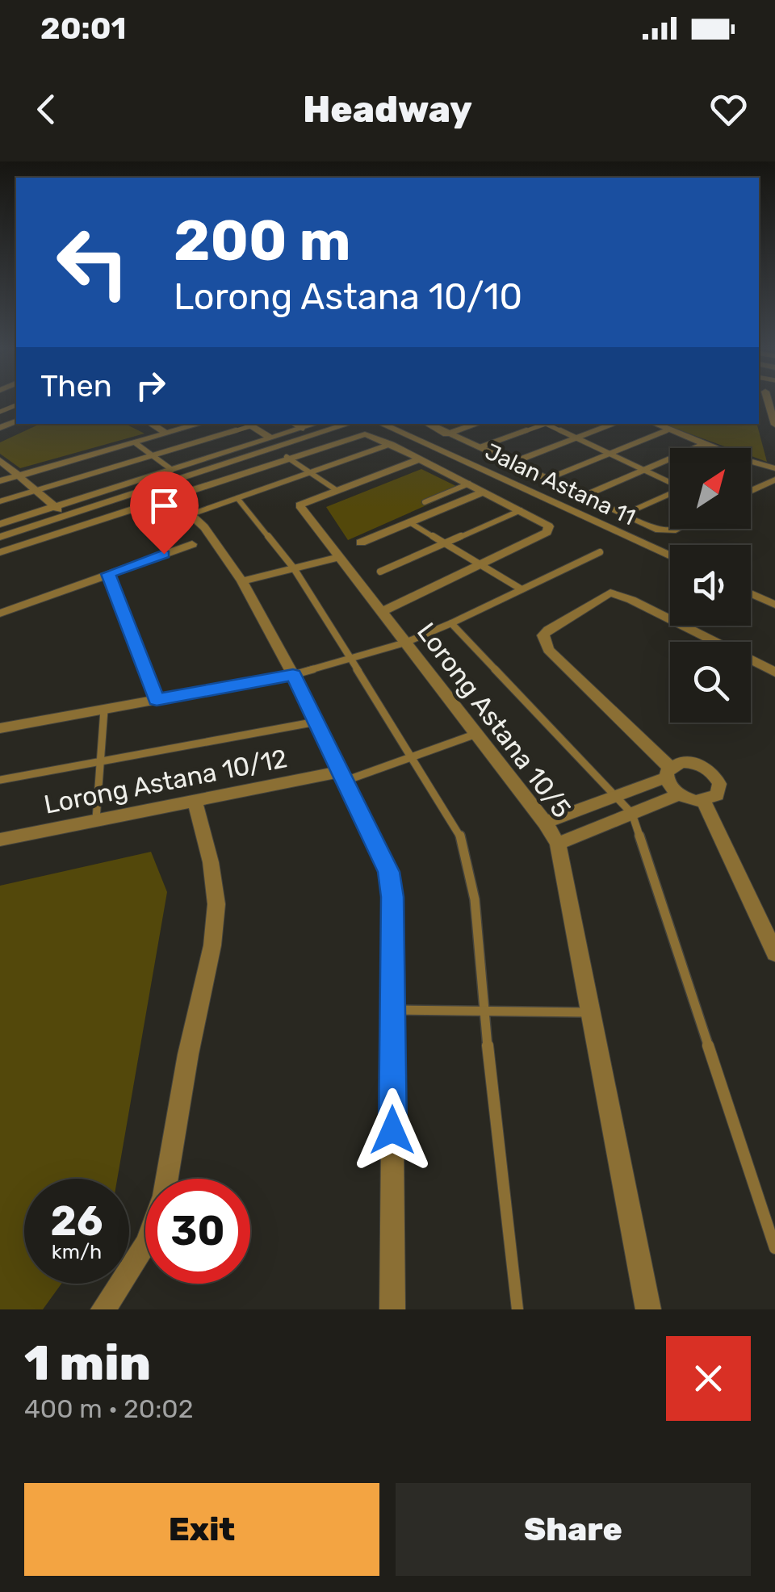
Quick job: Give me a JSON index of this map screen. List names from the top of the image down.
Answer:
{
  "streets": {
    "street": ["Jalan Astana 11", "Lorong Astana 10/5", "Lorong Astana 10/12"]
  },
  "crossings": [
    ["Jalan Astana 11", "Lorong Astana 10/5"]
  ],
  "north": "top right",
  "page": {
    "status": "20:01",
    "header": "Headway",
    "turn": ["200 m", "Lorong Astana 10/10"],
    "then": "Then",
    "speed": "26 km/h",
    "limit": "30",
    "heading": ["1 min", "400 m · 20:02"],
    "buttons": ["Exit", "Share"]
  }
}
